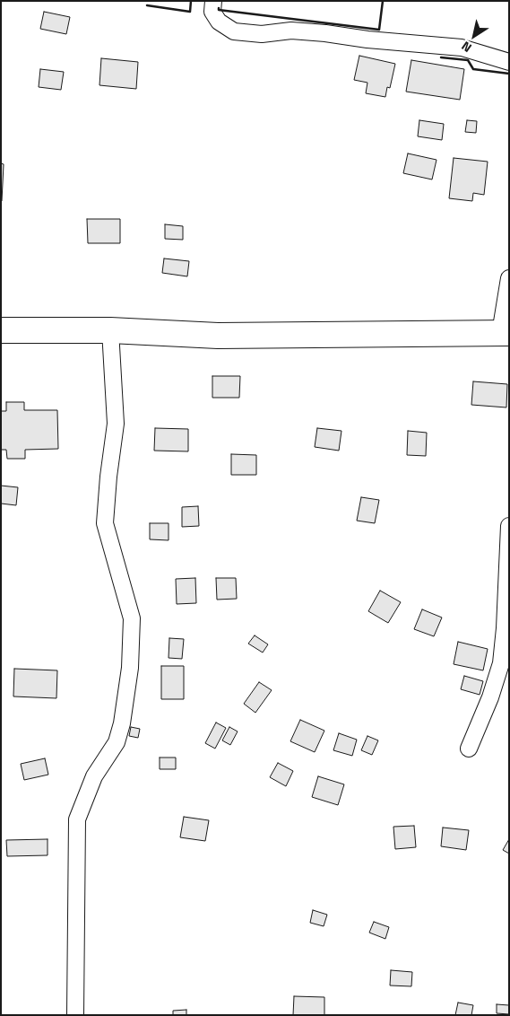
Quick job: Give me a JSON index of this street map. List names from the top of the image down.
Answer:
{
  "north": "bottom left"
}
